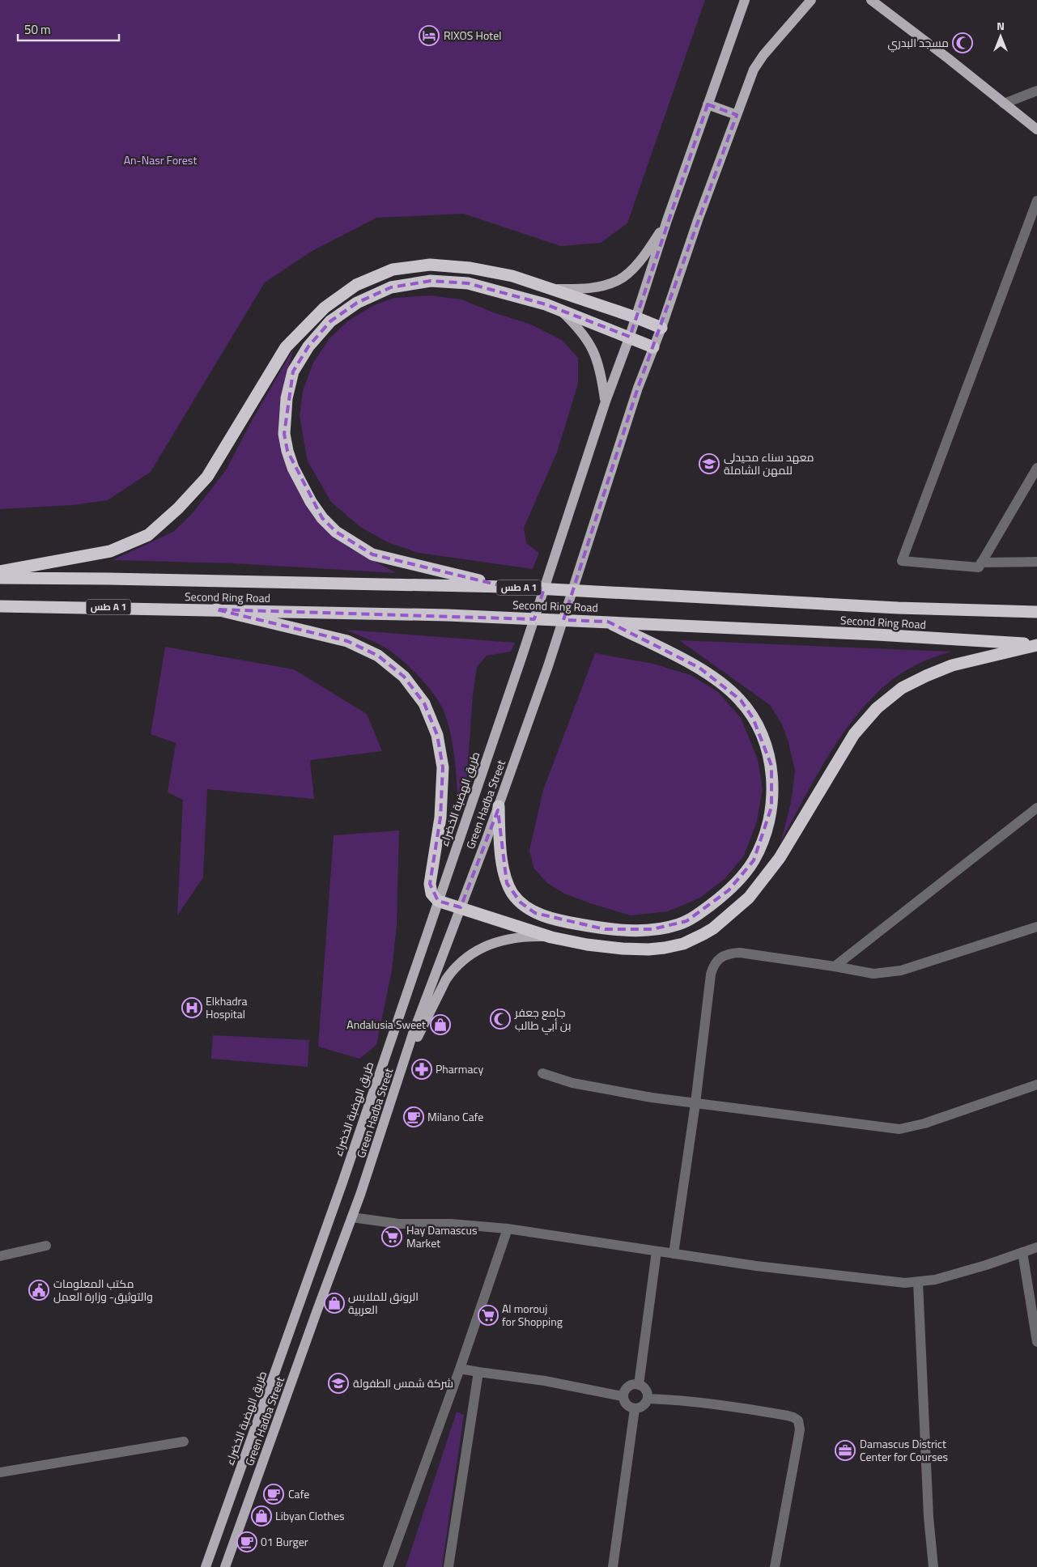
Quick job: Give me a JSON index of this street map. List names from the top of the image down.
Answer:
{
  "streets": {
    "highway": ["طس A 1", "Second Ring Road"],
    "main road": ["طريق الهضبة الخضراء", "Green Hadba Street"]
  },
  "parks": ["An-Nasr Forest"],
  "places": {
    "hotel": ["RIXOS Hotel"],
    "mosque": ["مسجد البدري", "جامع جعفر بن أبي طالب"],
    "school or university": ["معهد سناء محيدلي للمهن الشاملة", "شركة شمس الطفولة"],
    "hospital": ["Elkhadra Hospital"],
    "shop": ["Andalusia Sweet", "الرونق للملابس العربية", "Libyan Clothes"],
    "pharmacy": ["Pharmacy"],
    "cafe": ["Milano Cafe", "Cafe", "01 Burger"],
    "supermarket": ["Hay Damascus Market", "Al morouj for Shopping"],
    "public building": ["مكتب المعلومات والتوثيق- وزارة العمل"],
    "office": ["Damascus District Center for Courses"]
  },
  "scale_bar": "50 m",
  "north": "top"
}
